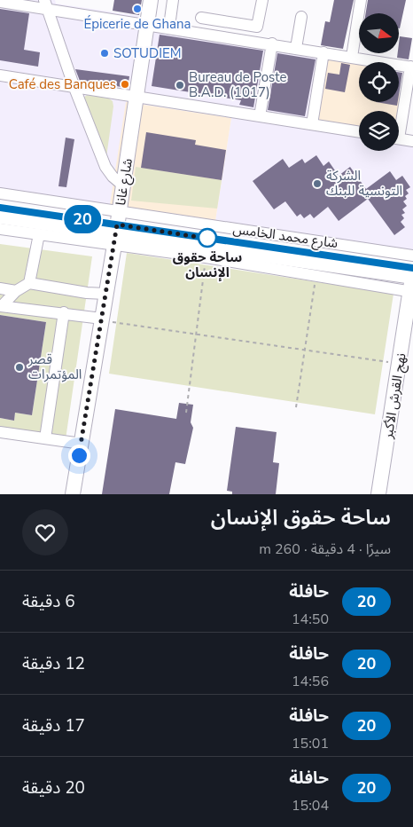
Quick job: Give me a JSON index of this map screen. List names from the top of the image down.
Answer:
{
  "streets": {
    "main road": ["شارع غانا", "شارع محمد الخامس", "نهج القرش الأكبر"]
  },
  "crossings": [
    ["شارع غانا", "شارع محمد الخامس"],
    ["شارع محمد الخامس", "نهج القرش الأكبر"]
  ],
  "places": [
    "Épicerie de Ghana",
    "SOTUDIEM",
    "Café des Banques",
    "Bureau de Poste B.A.D. (1017)",
    "الشركة التونسية للبنك",
    "ساحة حقوق الإنسان",
    "قصر المؤتمرات"
  ],
  "lines": ["bus line 20"],
  "north": "right",
  "page": {
    "on_map": "20",
    "heading": ["ساحة حقوق الإنسان", "سيرًا · 4 دقيقة · 260 m"],
    "list": [
      {
        "mark": "20",
        "name": "حافلة",
        "note": "14:50",
        "value": "6 دقيقة"
      },
      {
        "mark": "20",
        "name": "حافلة",
        "note": "14:56",
        "value": "12 دقيقة"
      },
      {
        "mark": "20",
        "name": "حافلة",
        "note": "15:01",
        "value": "17 دقيقة"
      },
      {
        "mark": "20",
        "name": "حافلة",
        "note": "15:04",
        "value": "20 دقيقة"
      }
    ]
  }
}
